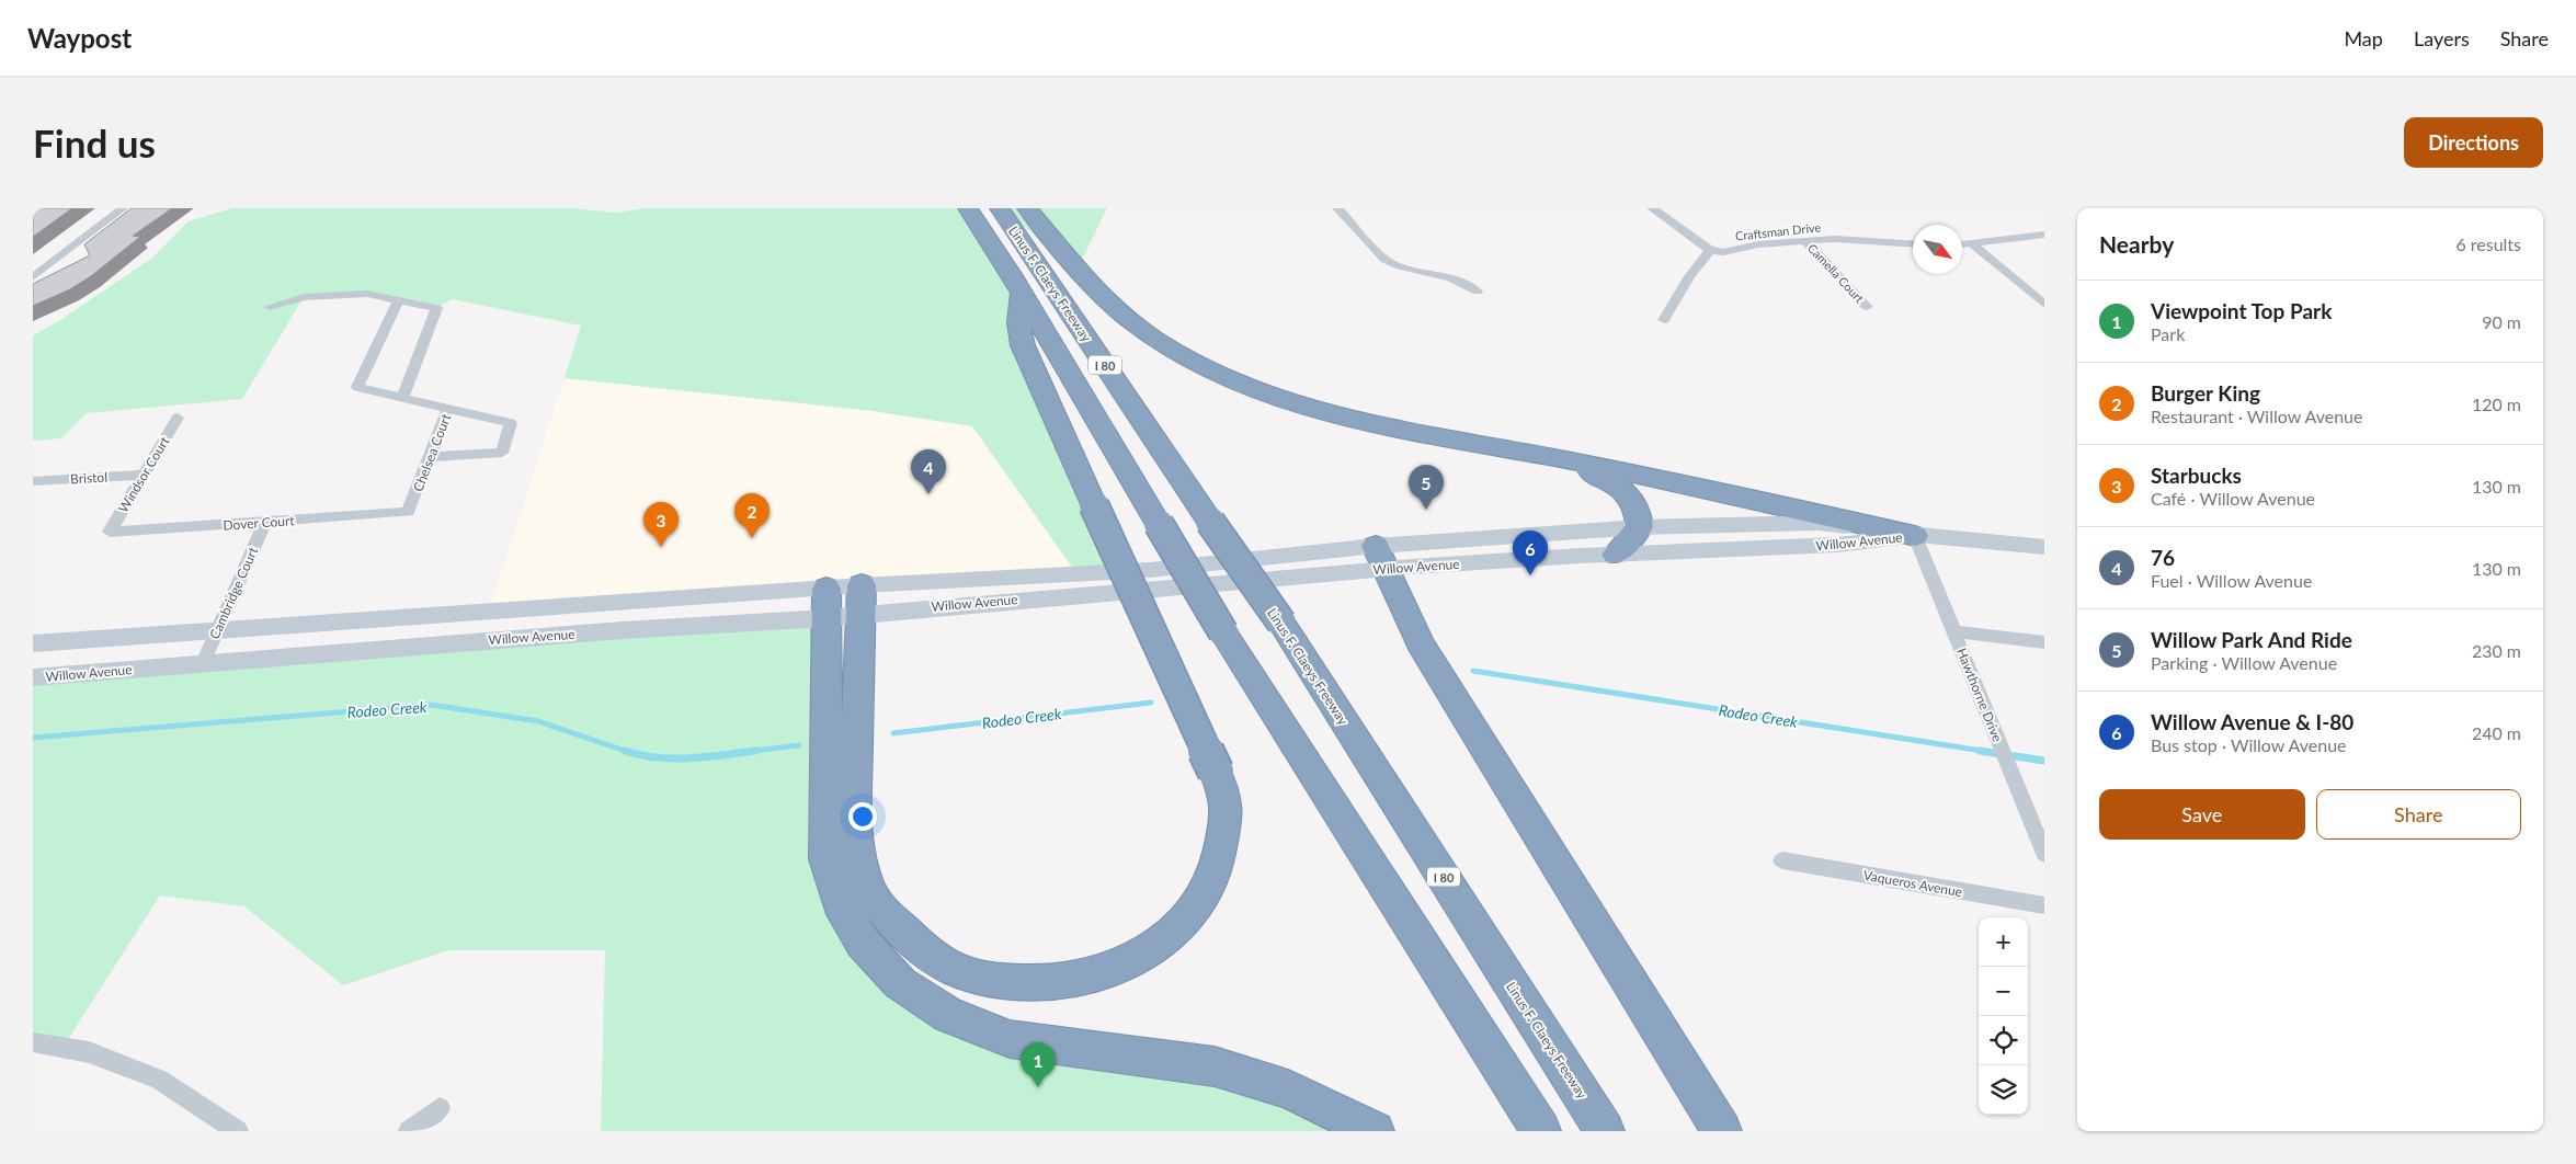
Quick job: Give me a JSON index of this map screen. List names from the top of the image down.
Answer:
{
  "streets": {
    "highway": ["Linus F. Claeys Freeway", "I 80"],
    "main road": ["Willow Avenue"],
    "street": [
      "Craftsman Drive",
      "Camella Court",
      "Chelsea Court",
      "Windsor Court",
      "Bristol",
      "Dover Court",
      "Cambridge Court",
      "Hawthorne Drive",
      "Vaqueros Avenue"
    ]
  },
  "crossings": [
    ["Craftsman Drive", "Camella Court"],
    ["Chelsea Court", "Dover Court"],
    ["Windsor Court", "Bristol"],
    ["Windsor Court", "Dover Court"],
    ["Dover Court", "Cambridge Court"],
    ["Willow Avenue", "Cambridge Court"],
    ["Willow Avenue", "Hawthorne Drive"]
  ],
  "water": ["Rodeo Creek"],
  "north": "bottom right",
  "page": {
    "header": "Waypost",
    "nav": ["Map", "Layers", "Share"],
    "buttons": [
      "Directions",
      ["Save", "Share"]
    ],
    "title": "Find us",
    "heading": ["Nearby", "6 results"],
    "list": [
      {
        "mark": "1",
        "name": "Viewpoint Top Park",
        "note": "Park",
        "value": "90 m"
      },
      {
        "mark": "2",
        "name": "Burger King",
        "note": "Restaurant · Willow Avenue",
        "value": "120 m"
      },
      {
        "mark": "3",
        "name": "Starbucks",
        "note": "Café · Willow Avenue",
        "value": "130 m"
      },
      {
        "mark": "4",
        "name": "76",
        "note": "Fuel · Willow Avenue",
        "value": "130 m"
      },
      {
        "mark": "5",
        "name": "Willow Park And Ride",
        "note": "Parking · Willow Avenue",
        "value": "230 m"
      },
      {
        "mark": "6",
        "name": "Willow Avenue & I-80",
        "note": "Bus stop · Willow Avenue",
        "value": "240 m"
      }
    ],
    "pins": [
      "4",
      "5",
      "2",
      "3",
      "6",
      "1"
    ],
    "map_buttons": ["+", "−"]
  }
}
